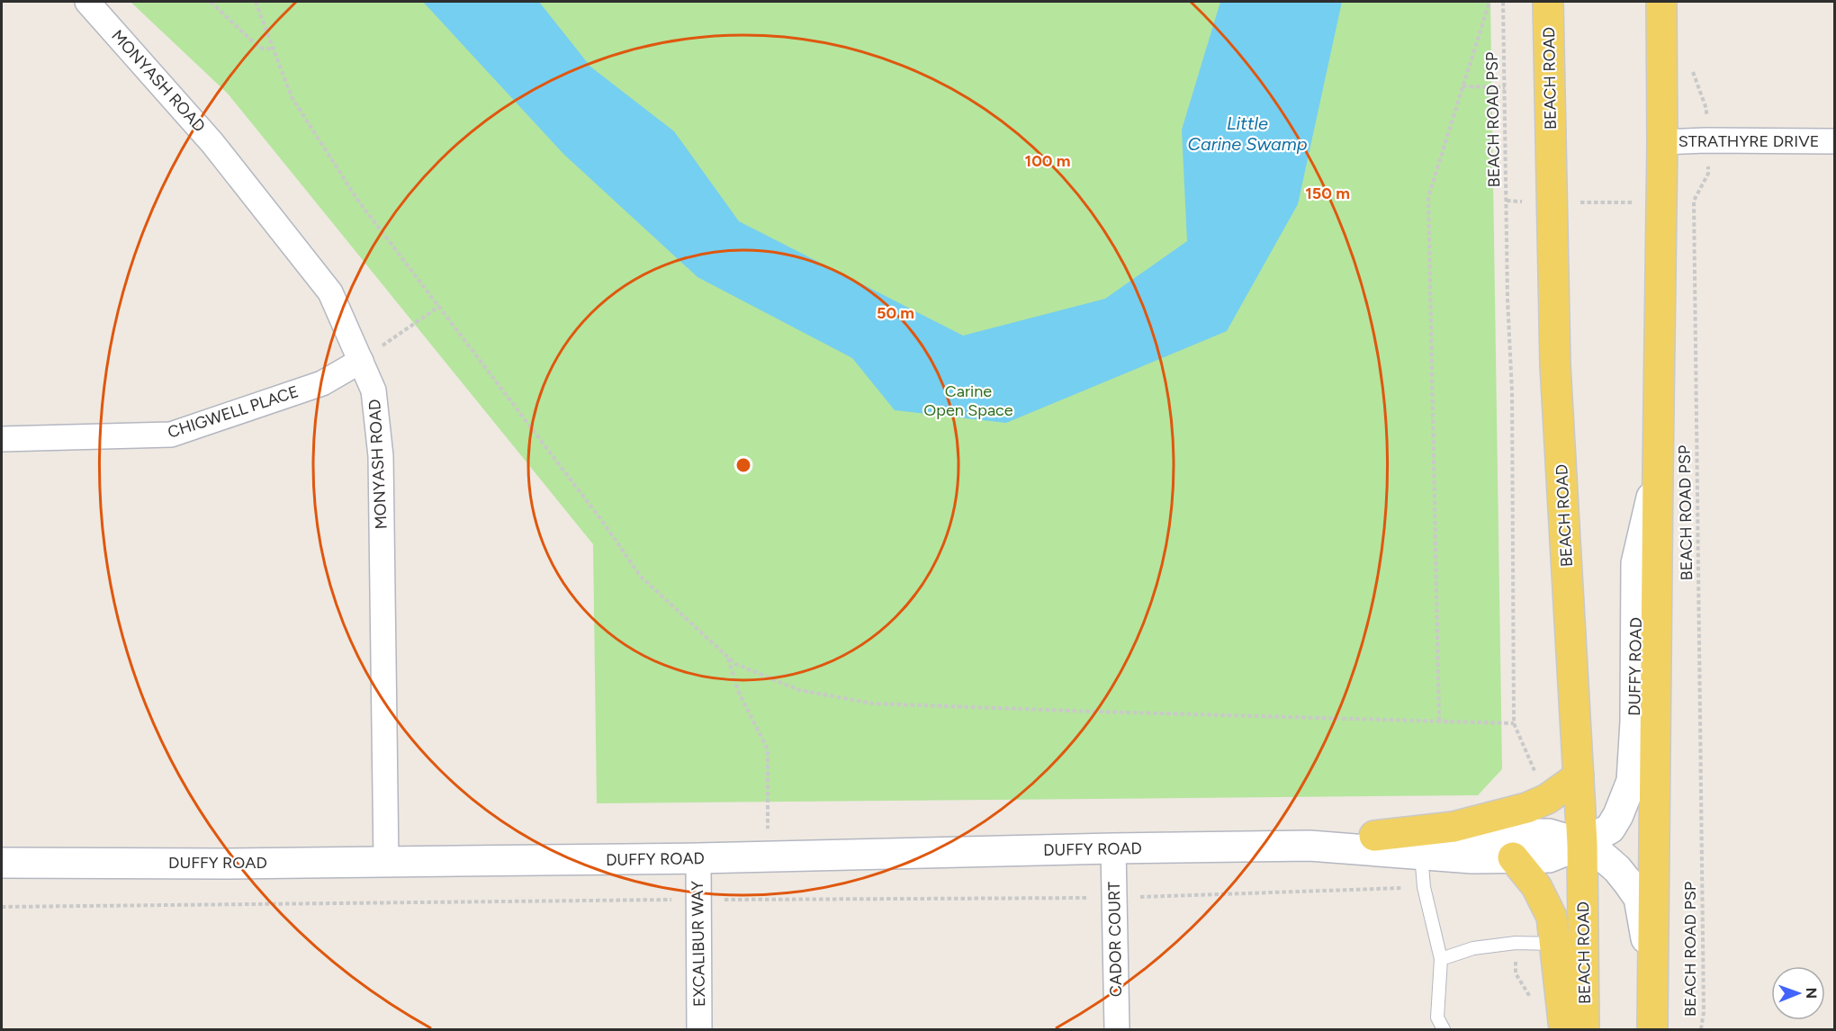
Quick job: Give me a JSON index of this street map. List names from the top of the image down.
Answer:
{
  "streets": {
    "main road": ["BEACH ROAD", "DUFFY ROAD"],
    "street": [
      "MONYASH ROAD",
      "STRATHYRE DRIVE",
      "CHIGWELL PLACE",
      "CADOR COURT",
      "EXCALIBUR WAY"
    ],
    "path": ["BEACH ROAD PSP"]
  },
  "crossings": [
    ["BEACH ROAD", "DUFFY ROAD"],
    ["MONYASH ROAD", "CHIGWELL PLACE"],
    ["MONYASH ROAD", "DUFFY ROAD"],
    ["BEACH ROAD PSP", "STRATHYRE DRIVE"],
    ["DUFFY ROAD", "CADOR COURT"],
    ["DUFFY ROAD", "EXCALIBUR WAY"]
  ],
  "water": ["Little Carine Swamp"],
  "parks": ["Carine Open Space"],
  "north": "right",
  "rings": ["100 m", "150 m", "50 m"]
}
